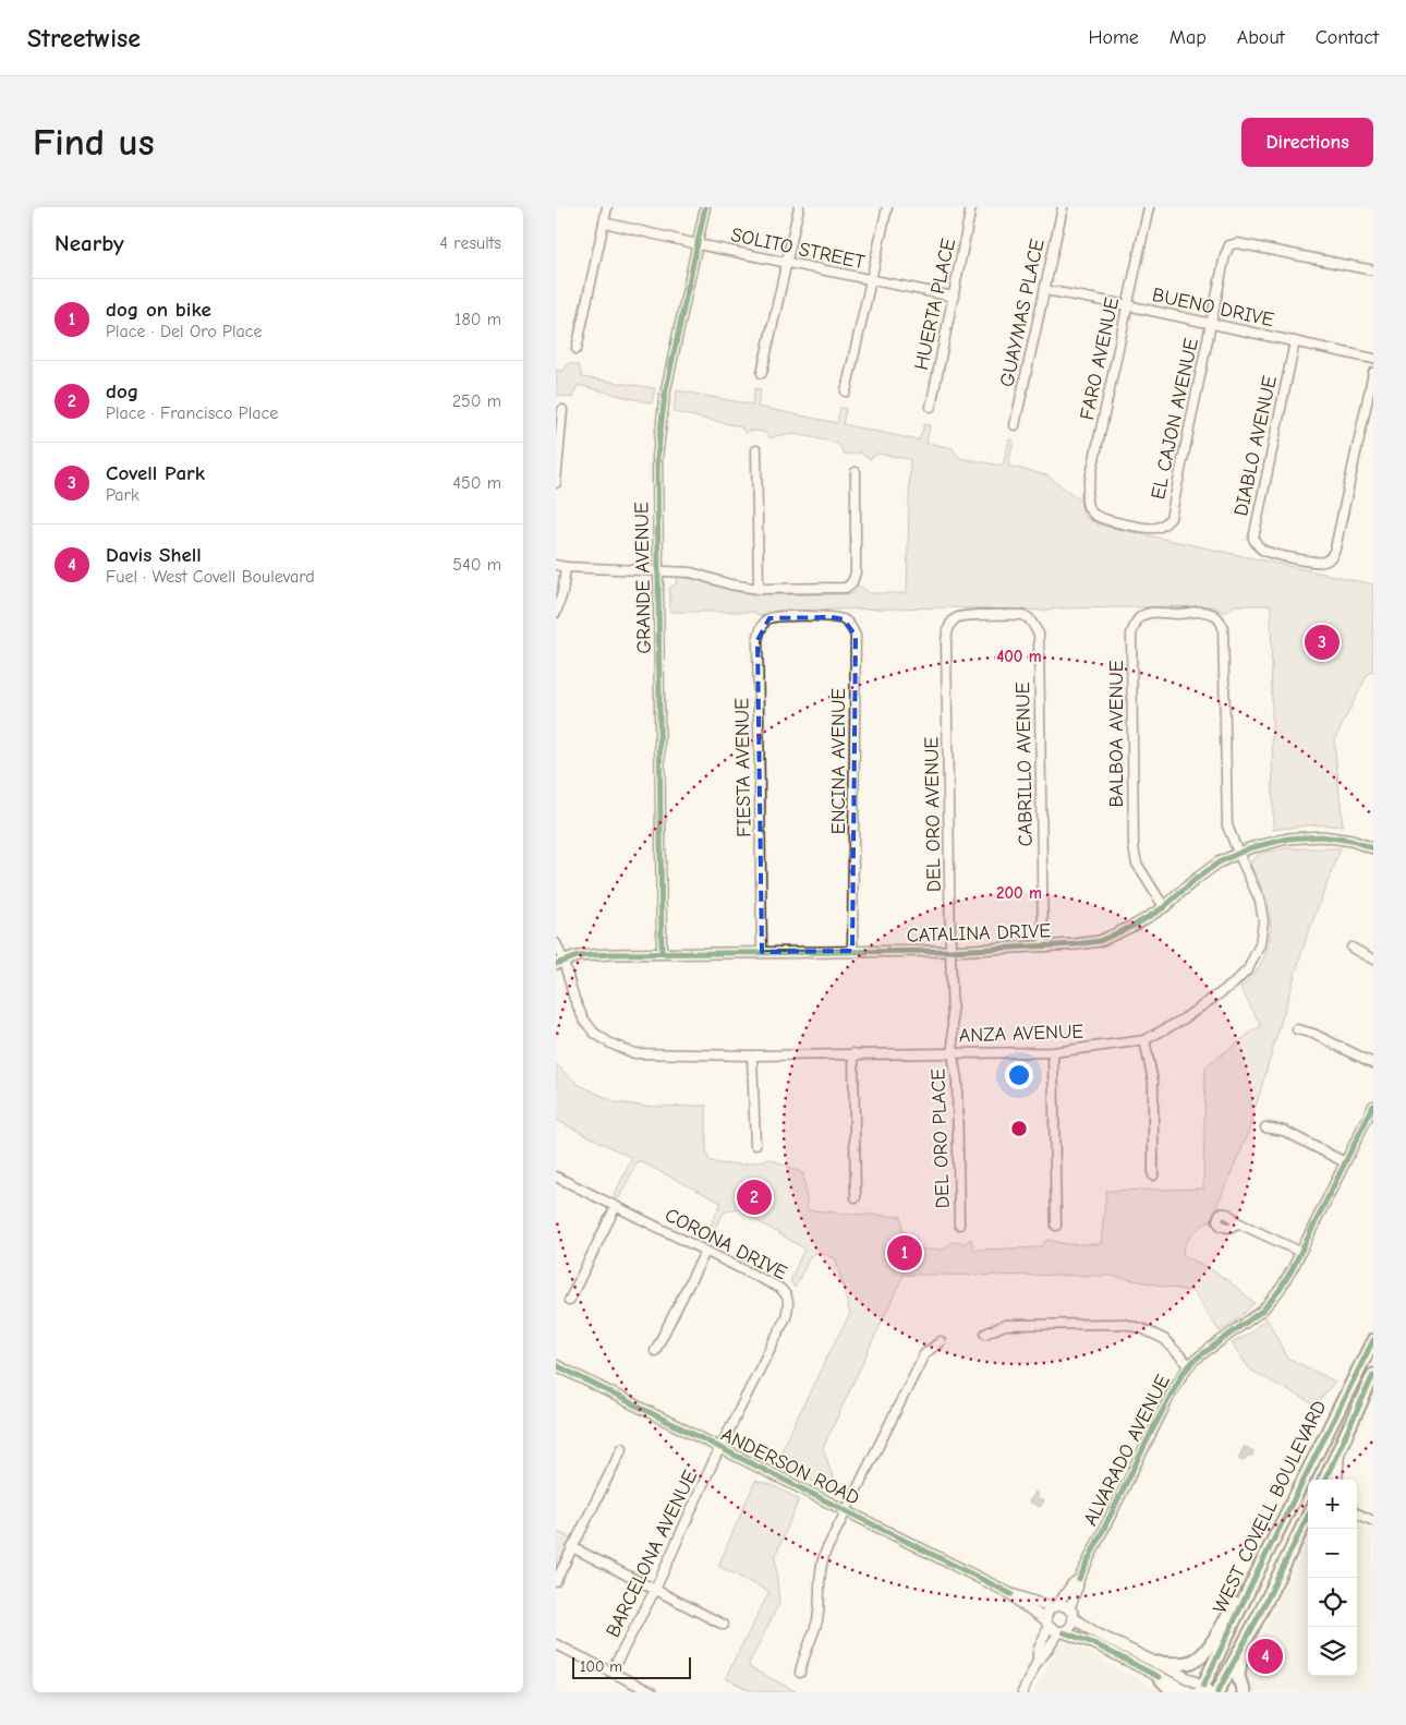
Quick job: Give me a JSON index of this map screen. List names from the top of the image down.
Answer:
{
  "streets": {
    "main road": ["WEST COVELL BOULEVARD"],
    "street": [
      "SOLITO STREET",
      "HUERTA PLACE",
      "BUENO DRIVE",
      "GUAYMAS PLACE",
      "FARO AVENUE",
      "EL CAJON AVENUE",
      "DIABLO AVENUE",
      "GRANDE AVENUE",
      "BALBOA AVENUE",
      "ENCINA AVENUE",
      "CABRILLO AVENUE",
      "FIESTA AVENUE",
      "DEL ORO AVENUE",
      "CATALINA DRIVE",
      "ANZA AVENUE",
      "DEL ORO PLACE",
      "CORONA DRIVE",
      "ALVARADO AVENUE",
      "ANDERSON ROAD",
      "BARCELONA AVENUE"
    ]
  },
  "crossings": [
    ["SOLITO STREET", "HUERTA PLACE"],
    ["SOLITO STREET", "GRANDE AVENUE"],
    ["BUENO DRIVE", "GUAYMAS PLACE"],
    ["BUENO DRIVE", "FARO AVENUE"],
    ["BUENO DRIVE", "EL CAJON AVENUE"],
    ["BUENO DRIVE", "DIABLO AVENUE"],
    ["FARO AVENUE", "EL CAJON AVENUE"],
    ["GRANDE AVENUE", "CATALINA DRIVE"],
    ["BALBOA AVENUE", "CATALINA DRIVE"],
    ["BALBOA AVENUE", "ANZA AVENUE"],
    ["ENCINA AVENUE", "FIESTA AVENUE"],
    ["ENCINA AVENUE", "CATALINA DRIVE"],
    ["CABRILLO AVENUE", "DEL ORO AVENUE"],
    ["CABRILLO AVENUE", "CATALINA DRIVE"],
    ["FIESTA AVENUE", "CATALINA DRIVE"],
    ["DEL ORO AVENUE", "CATALINA DRIVE"],
    ["DEL ORO AVENUE", "ANZA AVENUE"],
    ["DEL ORO AVENUE", "DEL ORO PLACE"],
    ["CATALINA DRIVE", "ANZA AVENUE"],
    ["ANZA AVENUE", "DEL ORO PLACE"],
    ["CORONA DRIVE", "ANDERSON ROAD"],
    ["CORONA DRIVE", "BARCELONA AVENUE"],
    ["ALVARADO AVENUE", "ANDERSON ROAD"],
    ["ANDERSON ROAD", "BARCELONA AVENUE"]
  ],
  "scale_bar": "100 m",
  "page": {
    "header": "Streetwise",
    "nav": [
      "Home",
      "Map",
      "About",
      "Contact"
    ],
    "buttons": "Directions",
    "title": "Find us",
    "heading": ["Nearby", "4 results"],
    "list": [
      {
        "mark": "1",
        "name": "dog on bike",
        "note": "Place · Del Oro Place",
        "value": "180 m"
      },
      {
        "mark": "2",
        "name": "dog",
        "note": "Place · Francisco Place",
        "value": "250 m"
      },
      {
        "mark": "3",
        "name": "Covell Park",
        "note": "Park",
        "value": "450 m"
      },
      {
        "mark": "4",
        "name": "Davis Shell",
        "note": "Fuel · West Covell Boulevard",
        "value": "540 m"
      }
    ],
    "pins": [
      "3",
      "2",
      "1",
      "4"
    ],
    "map_buttons": ["+", "−"],
    "scale": "100 m"
  },
  "rings": ["400 m", "200 m"]
}
